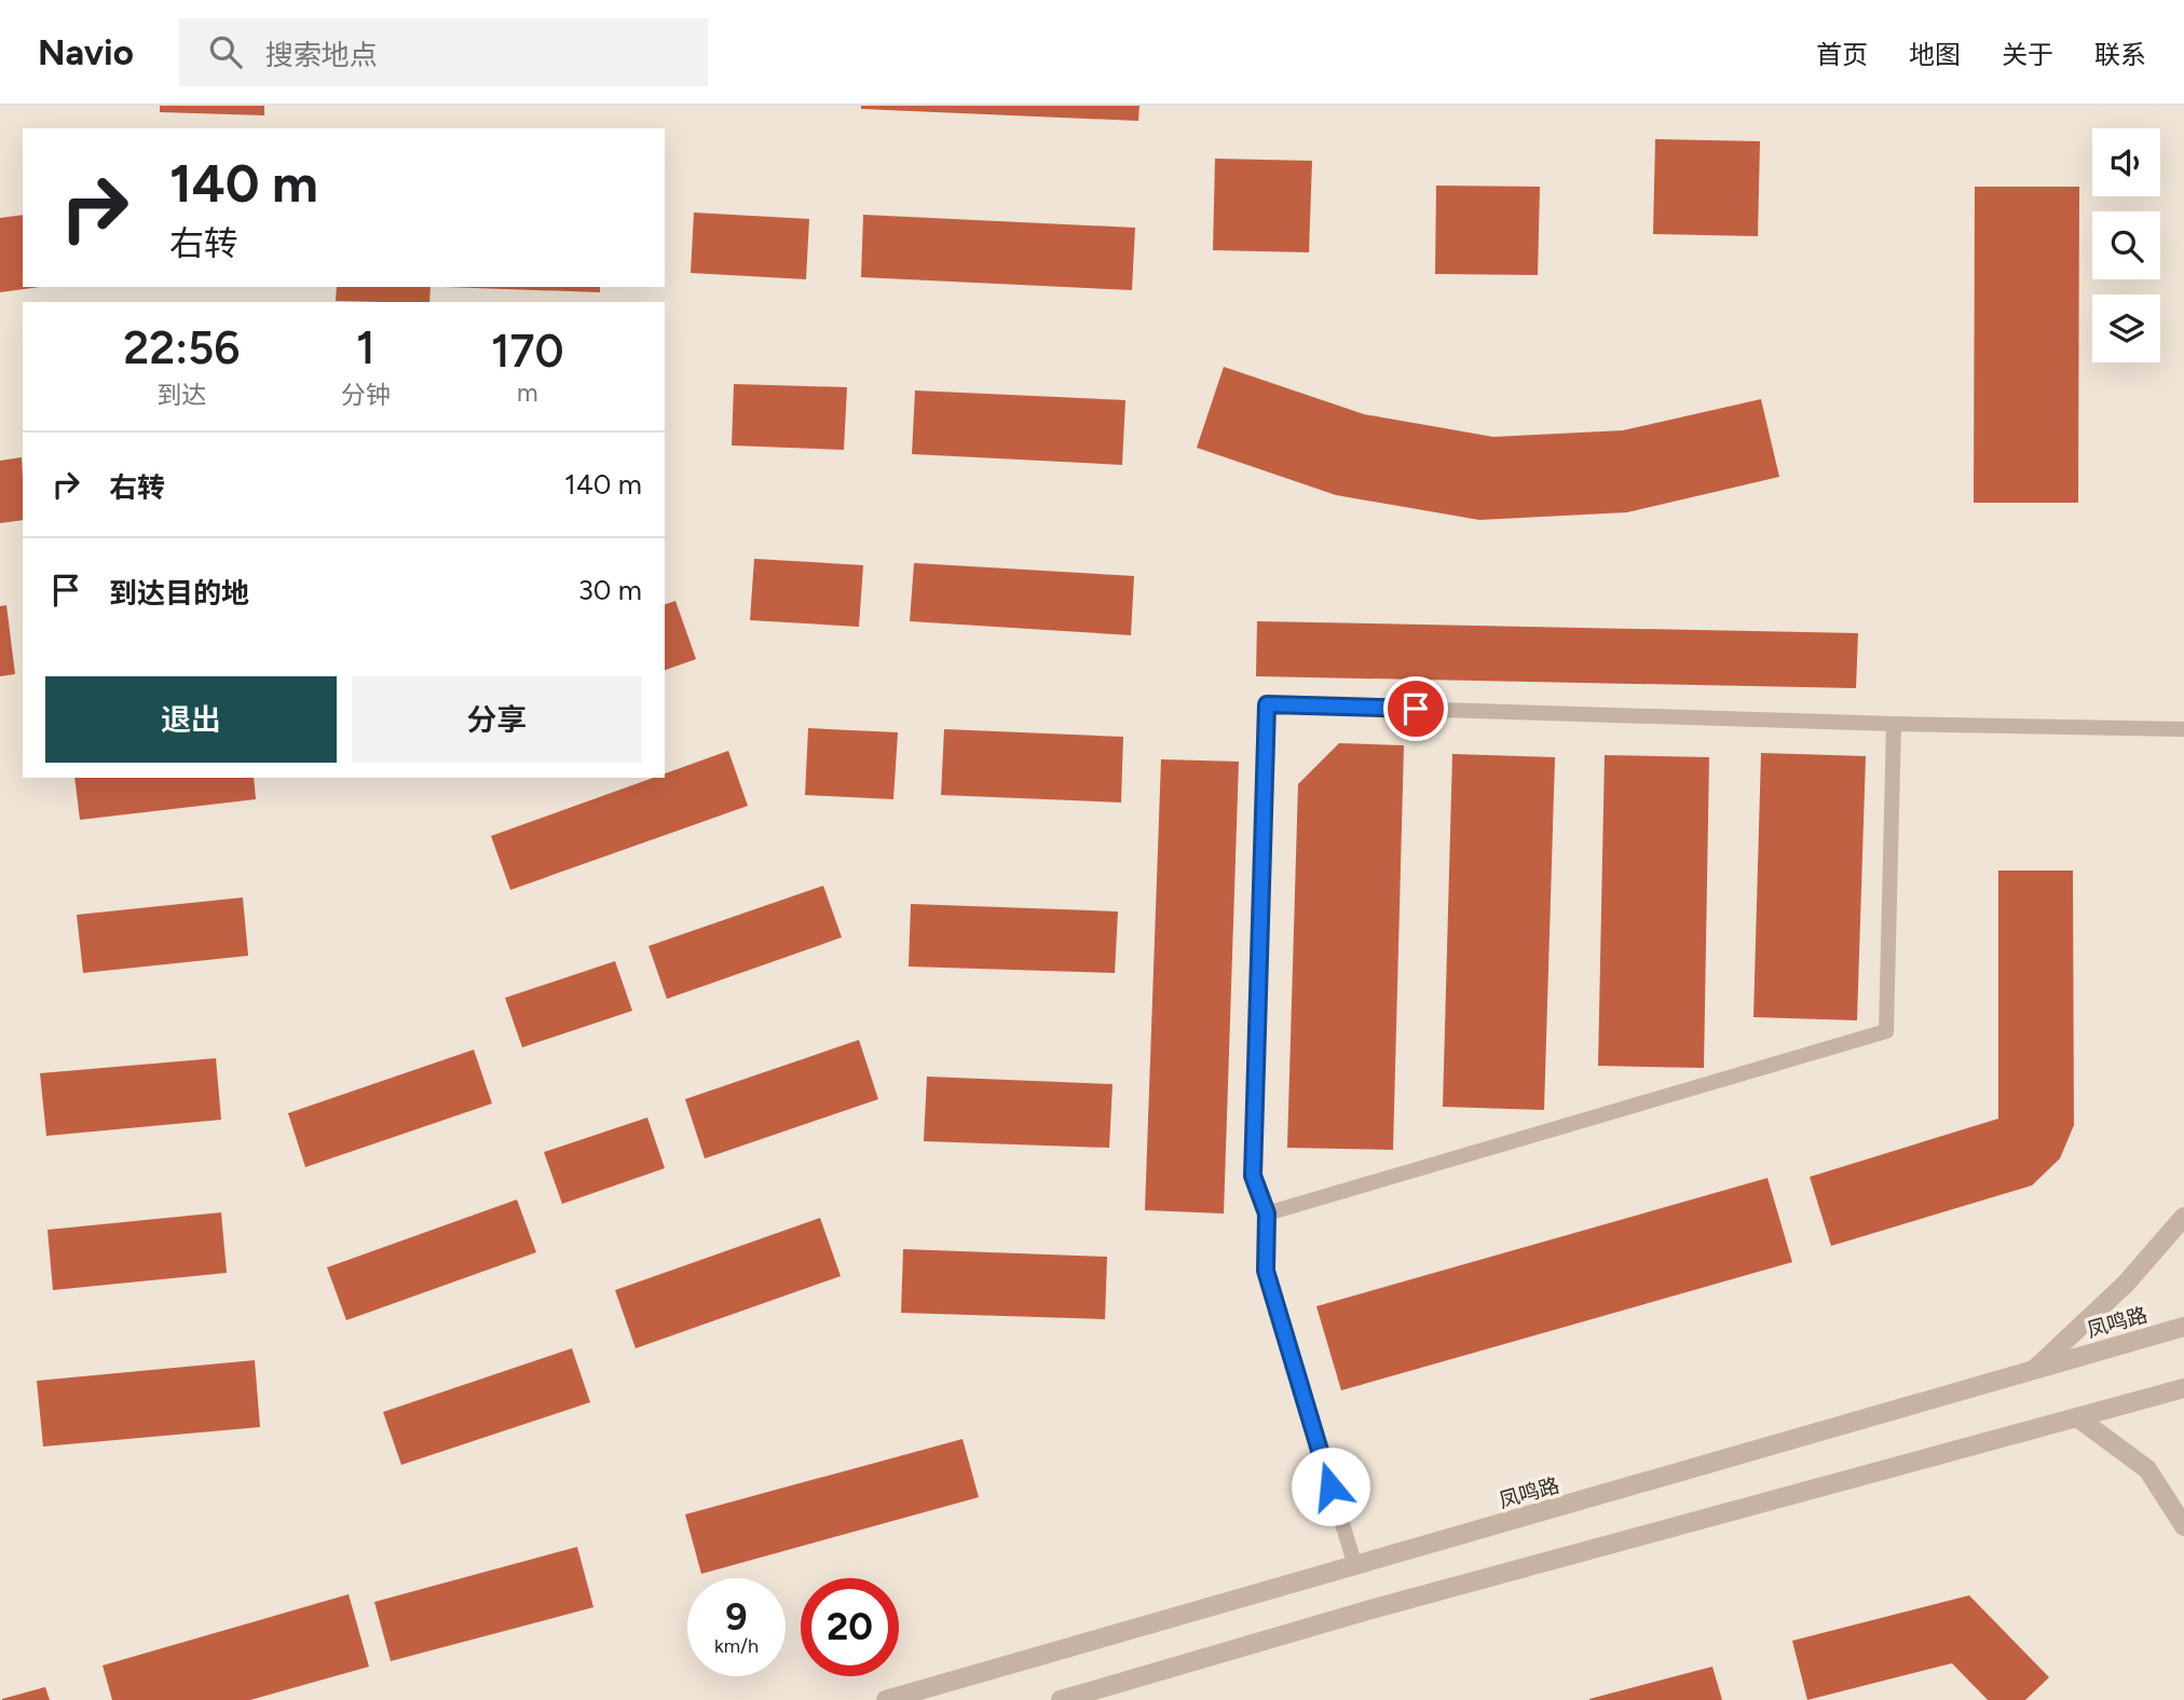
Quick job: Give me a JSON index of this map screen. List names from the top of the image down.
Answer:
{
  "streets": {
    "street": ["凤鸣路"]
  },
  "page": {
    "header": "Navio",
    "search": "搜索地点",
    "nav": [
      "首页",
      "地图",
      "关于",
      "联系"
    ],
    "turn": ["140 m", "右转"],
    "eta": [
      "22:56",
      "到达",
      "1",
      "分钟",
      "170",
      "m"
    ],
    "list": [
      {
        "name": "右转",
        "value": "140 m"
      },
      {
        "name": "到达目的地",
        "value": "30 m"
      }
    ],
    "buttons": ["退出", "分享"],
    "speed": "9 km/h",
    "limit": "20"
  }
}
